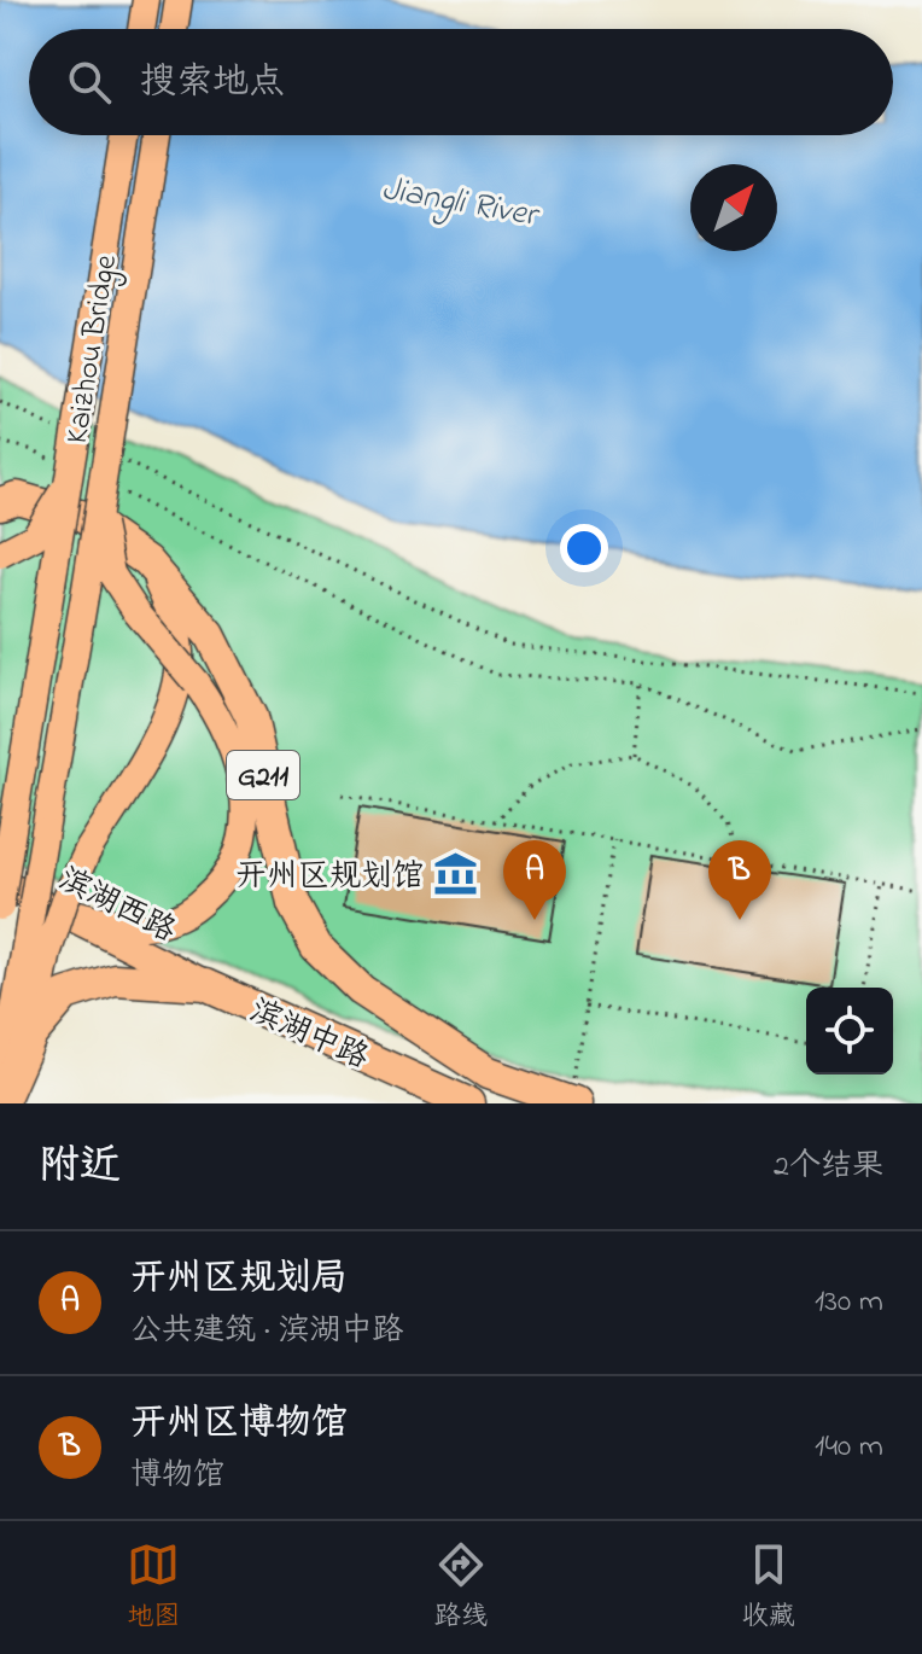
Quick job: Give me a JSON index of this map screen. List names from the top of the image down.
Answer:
{
  "streets": {
    "highway": ["G211", "滨湖中路"],
    "main road": ["Kaizhou Bridge", "滨湖西路"]
  },
  "crossings": [
    ["滨湖西路", "滨湖中路"]
  ],
  "water": ["Jiangli River"],
  "places": {
    "museum": ["开州区规划馆"]
  },
  "north": "top right",
  "page": {
    "search": "搜索地点",
    "pins": ["A", "B"],
    "heading": ["附近", "2个结果"],
    "list": [
      {
        "mark": "A",
        "name": "开州区规划局",
        "note": "公共建筑 · 滨湖中路",
        "value": "130 m"
      },
      {
        "mark": "B",
        "name": "开州区博物馆",
        "note": "博物馆",
        "value": "140 m"
      }
    ],
    "nav": ["地图", "路线", "收藏"]
  }
}
